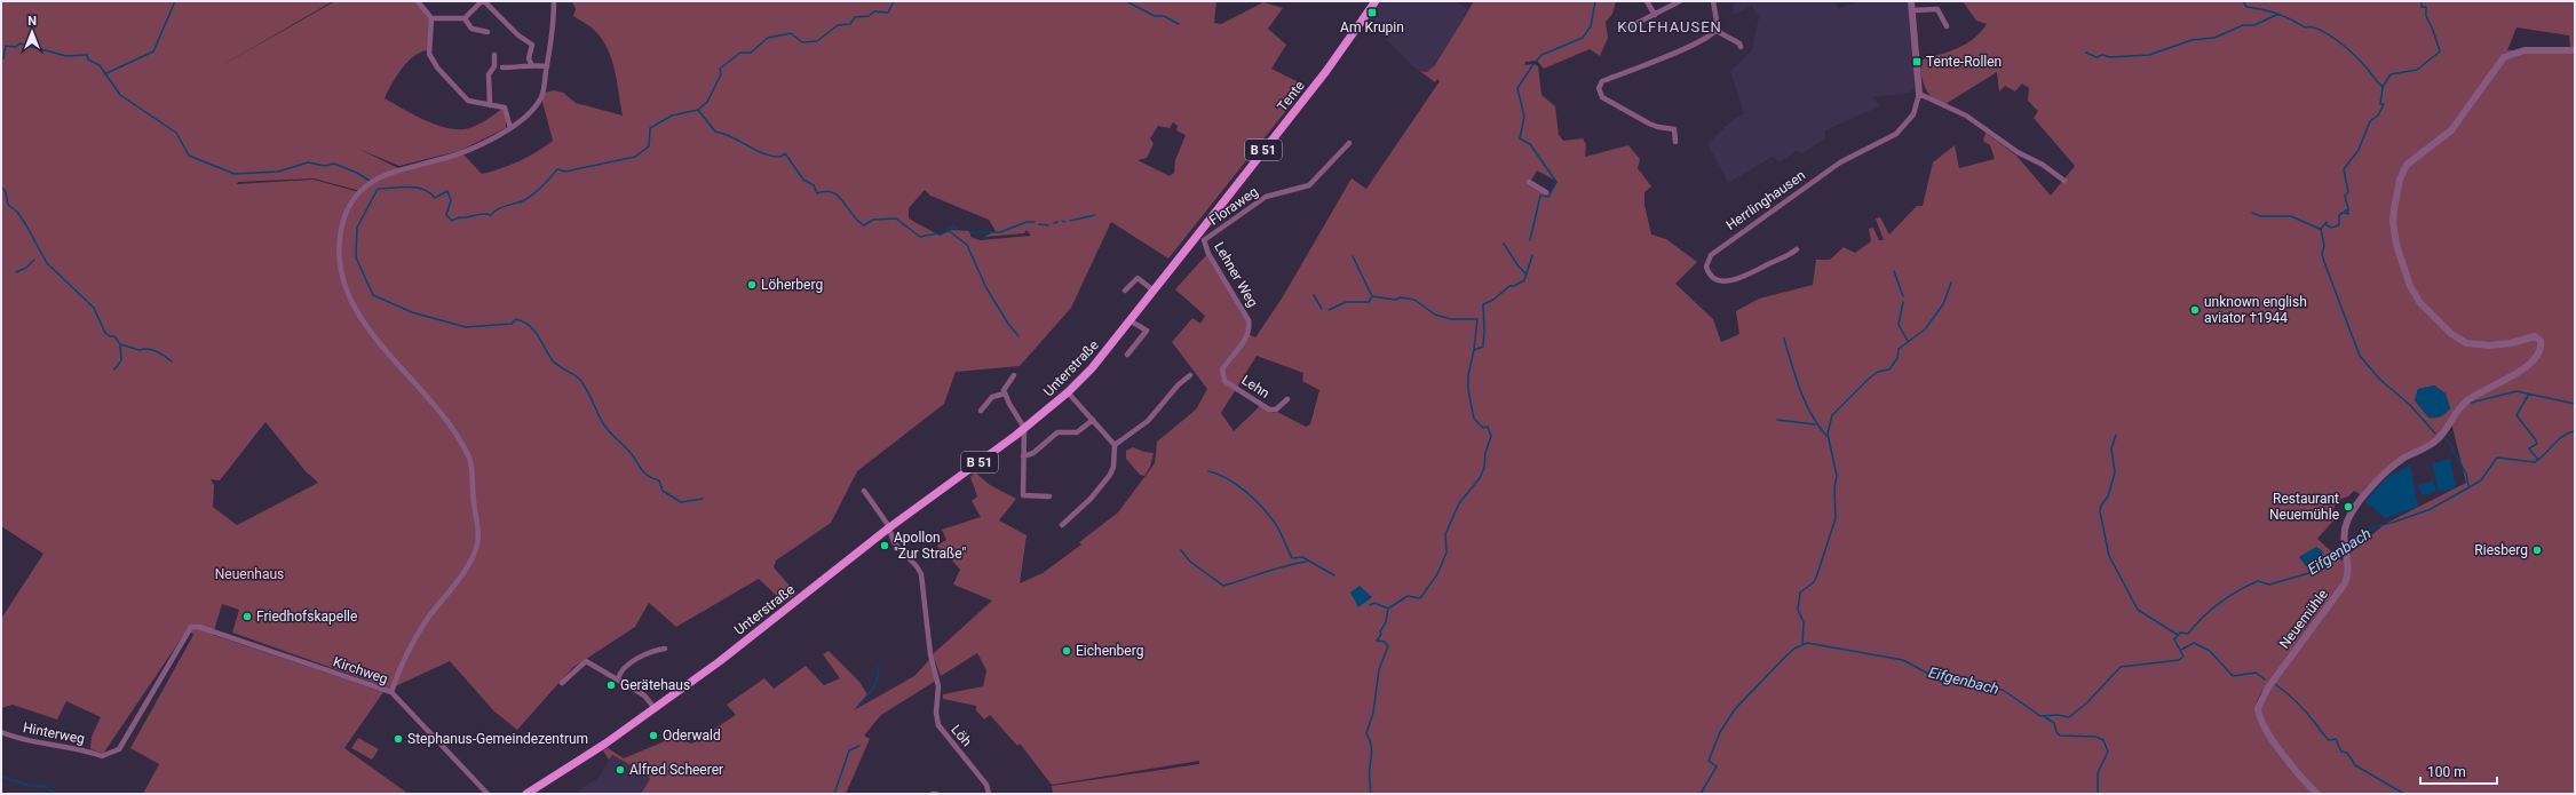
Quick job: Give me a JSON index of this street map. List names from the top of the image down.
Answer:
{
  "streets": {
    "main road": ["Tente", "B 51", "Unterstraße"],
    "street": [
      "Herrlinghausen",
      "Floraweg",
      "Lehner Weg",
      "Lehn",
      "Neuemühle",
      "Kirchweg",
      "Hinterweg",
      "Löh"
    ]
  },
  "crossings": [
    ["Tente", "Unterstraße"],
    ["B 51", "Unterstraße"],
    ["Floraweg", "Lehner Weg"],
    ["Floraweg", "Unterstraße"],
    ["Lehner Weg", "Unterstraße"],
    ["Lehner Weg", "Lehn"],
    ["Unterstraße", "Löh"],
    ["Kirchweg", "Hinterweg"]
  ],
  "districts": ["KOLFHAUSEN"],
  "water": ["Eifgenbach"],
  "parks": ["Neuenhaus"],
  "places": {
    "transit": ["Am Krupin", "Tente-Rollen"],
    "other": [
      "Löherberg",
      "unknown english aviator †1944",
      "Restaurant Neuemühle",
      "Apollon \"Zur Straße\"",
      "Riesberg",
      "Friedhofskapelle",
      "Eichenberg",
      "Gerätehaus",
      "Oderwald",
      "Stephanus-Gemeindezentrum",
      "Alfred Scheerer"
    ]
  },
  "scale_bar": "100 m",
  "north": "top"
}
